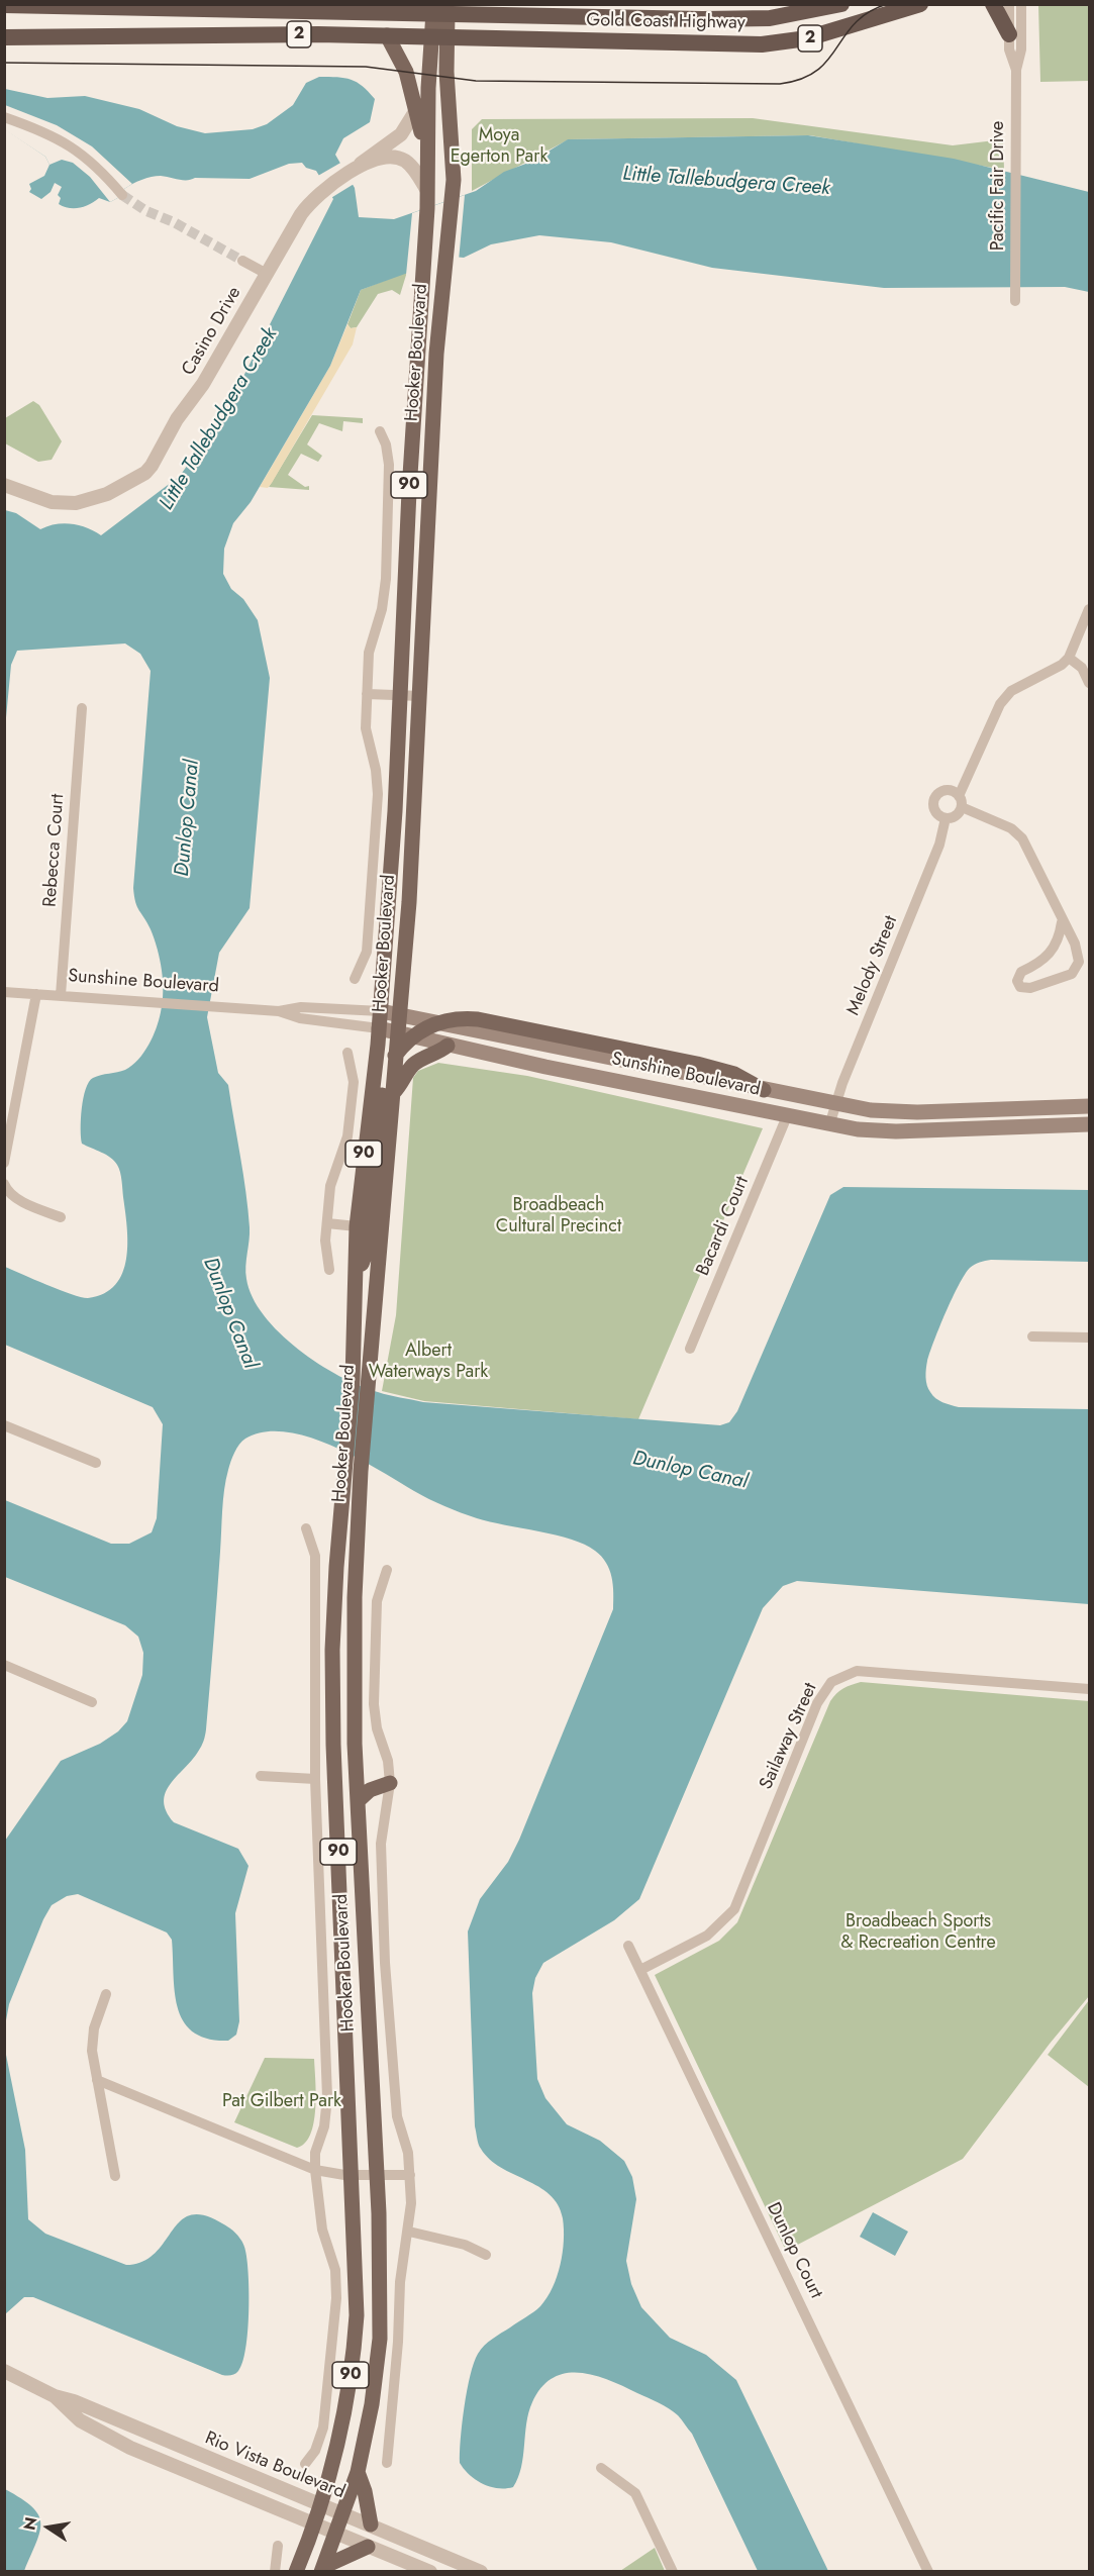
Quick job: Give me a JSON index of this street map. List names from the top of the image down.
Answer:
{
  "streets": {
    "highway": ["Gold Coast Highway", "2"],
    "main road": ["Hooker Boulevard", "90", "Sunshine Boulevard"],
    "street": [
      "Pacific Fair Drive",
      "Casino Drive",
      "Rebecca Court",
      "Melody Street",
      "Bacardi Court",
      "Sailaway Street",
      "Dunlop Court",
      "Rio Vista Boulevard"
    ]
  },
  "crossings": [
    ["Gold Coast Highway", "Hooker Boulevard"],
    ["Casino Drive", "Hooker Boulevard"],
    ["Hooker Boulevard", "Sunshine Boulevard"],
    ["Hooker Boulevard", "Rio Vista Boulevard"],
    ["Rebecca Court", "Sunshine Boulevard"],
    ["Melody Street", "Sunshine Boulevard"],
    ["Sunshine Boulevard", "Bacardi Court"],
    ["Sailaway Street", "Dunlop Court"]
  ],
  "water": ["Little Tallebudgera Creek", "Dunlop Canal"],
  "parks": [
    "Moya Egerton Park",
    "Broadbeach Cultural Precinct",
    "Albert Waterways Park",
    "Broadbeach Sports & Recreation Centre",
    "Pat Gilbert Park"
  ],
  "north": "left"
}
